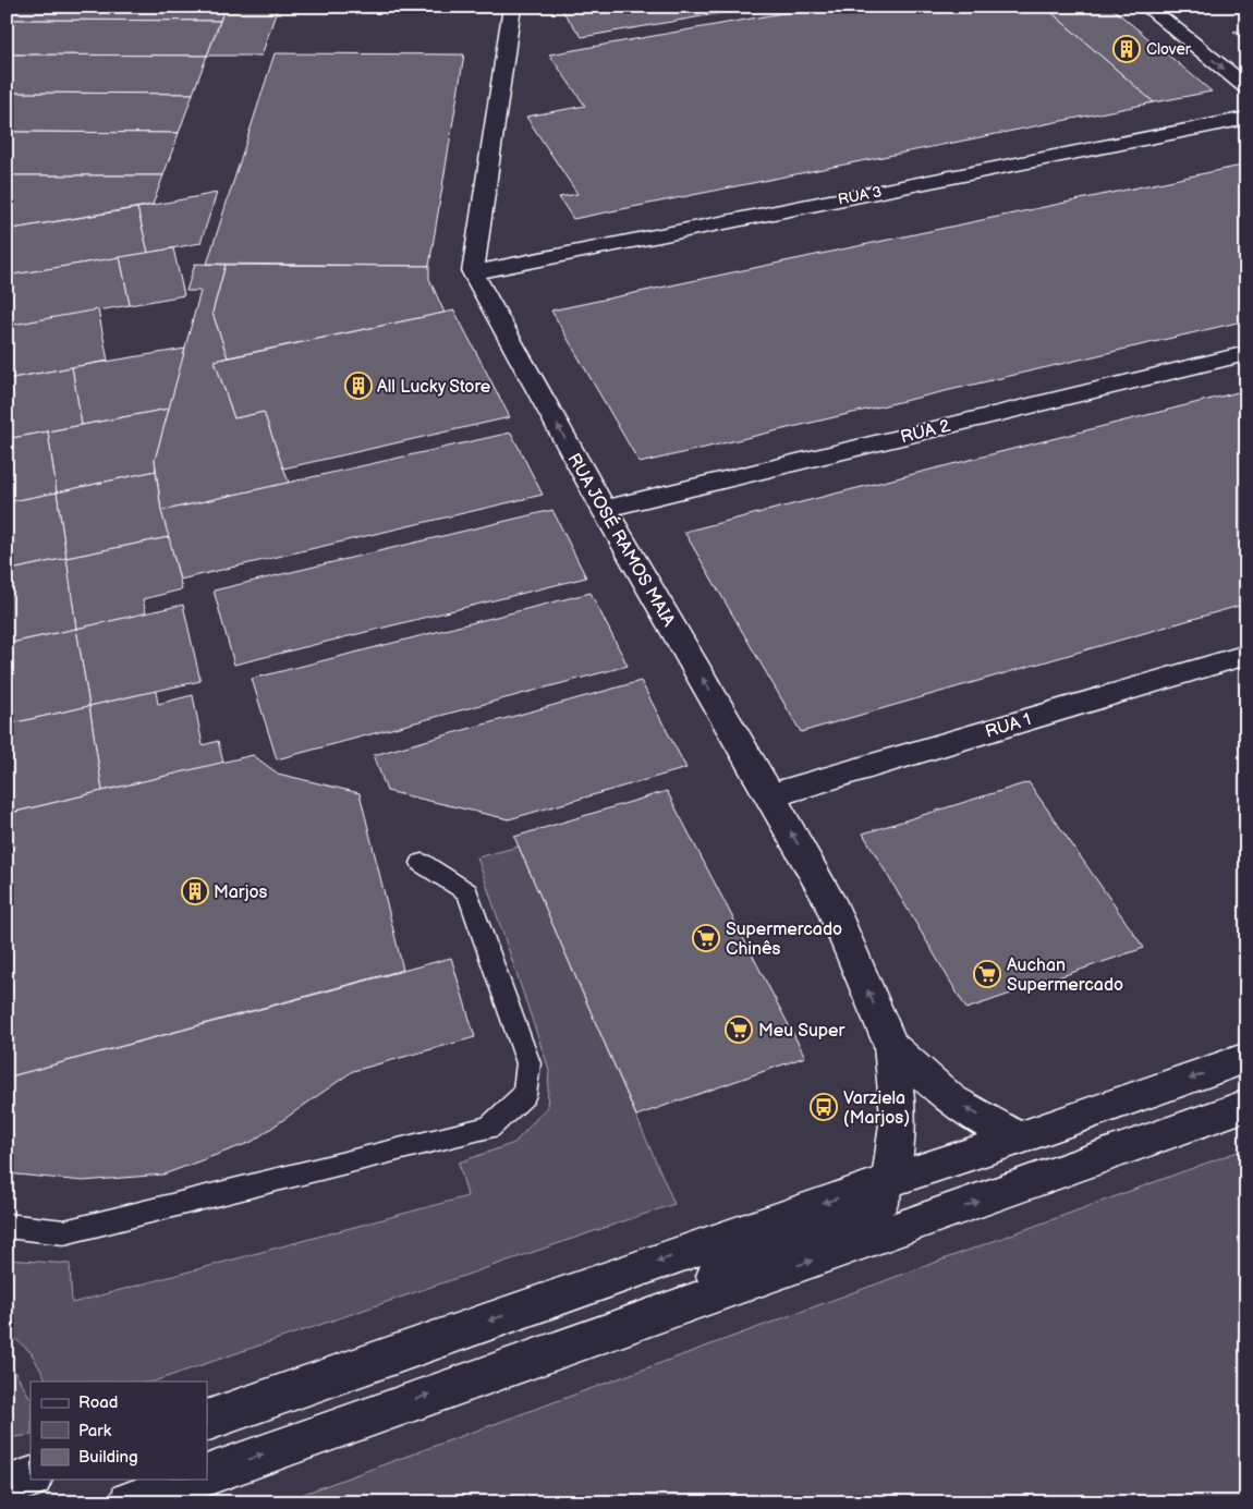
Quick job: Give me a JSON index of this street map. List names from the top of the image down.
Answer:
{
  "streets": {
    "street": [
      "RUA 3",
      "RUA 2",
      "RUA JOSÉ RAMOS MAIA",
      "RUA 1"
    ]
  },
  "crossings": [
    ["RUA 3", "RUA JOSÉ RAMOS MAIA"],
    ["RUA 2", "RUA JOSÉ RAMOS MAIA"],
    ["RUA JOSÉ RAMOS MAIA", "RUA 1"]
  ],
  "one_way": ["RUA JOSÉ RAMOS MAIA"],
  "places": {
    "building": ["Clover", "All Lucky Store", "Marjos"],
    "supermarket": ["Supermercado Chinês", "Auchan Supermercado", "Meu Super"],
    "bus stop": ["Varziela (Marjos)"]
  },
  "legend": ["Road", "Park", "Building"]
}
